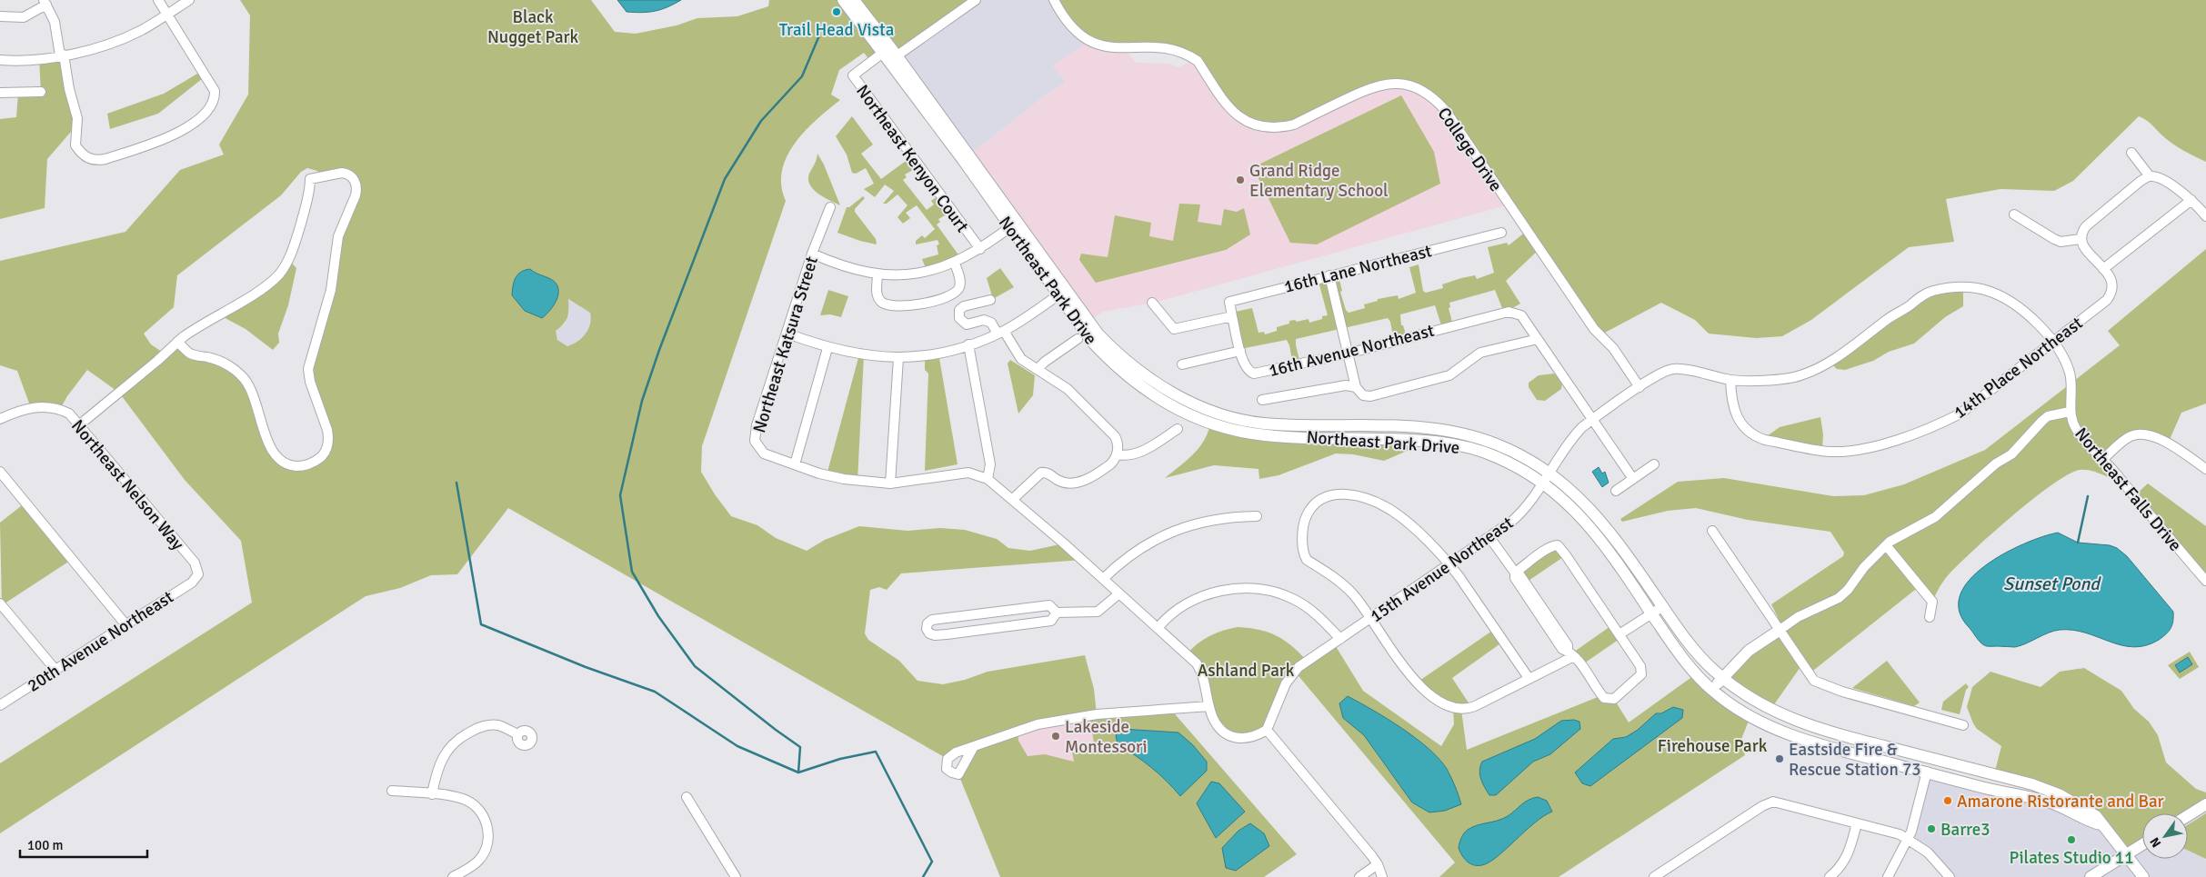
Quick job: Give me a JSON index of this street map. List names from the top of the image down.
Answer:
{
  "streets": {
    "street": [
      "College Drive",
      "Northeast Kenyon Court",
      "16th Lane Northeast",
      "Northeast Park Drive",
      "Northeast Katsura Street",
      "16th Avenue Northeast",
      "14th Place Northeast",
      "Northeast Nelson Way",
      "Northeast Falls Drive",
      "15th Avenue Northeast",
      "20th Avenue Northeast"
    ]
  },
  "crossings": [
    ["College Drive", "Northeast Falls Drive"],
    ["College Drive", "15th Avenue Northeast"],
    ["Northeast Kenyon Court", "Northeast Park Drive"],
    ["16th Lane Northeast", "16th Avenue Northeast"],
    ["Northeast Park Drive", "15th Avenue Northeast"],
    ["Northeast Katsura Street", "15th Avenue Northeast"],
    ["14th Place Northeast", "Northeast Falls Drive"],
    ["Northeast Nelson Way", "20th Avenue Northeast"],
    ["Northeast Falls Drive", "15th Avenue Northeast"]
  ],
  "water": ["Sunset Pond"],
  "parks": ["Black Nugget Park", "Ashland Park", "Firehouse Park"],
  "places": [
    "Trail Head Vista",
    "Grand Ridge Elementary School",
    "Lakeside Montessori",
    "Eastside Fire & Rescue Station 73",
    "Amarone Ristorante and Bar",
    "Barre3",
    "Pilates Studio 11"
  ],
  "scale_bar": "100 m",
  "north": "bottom left"
}
